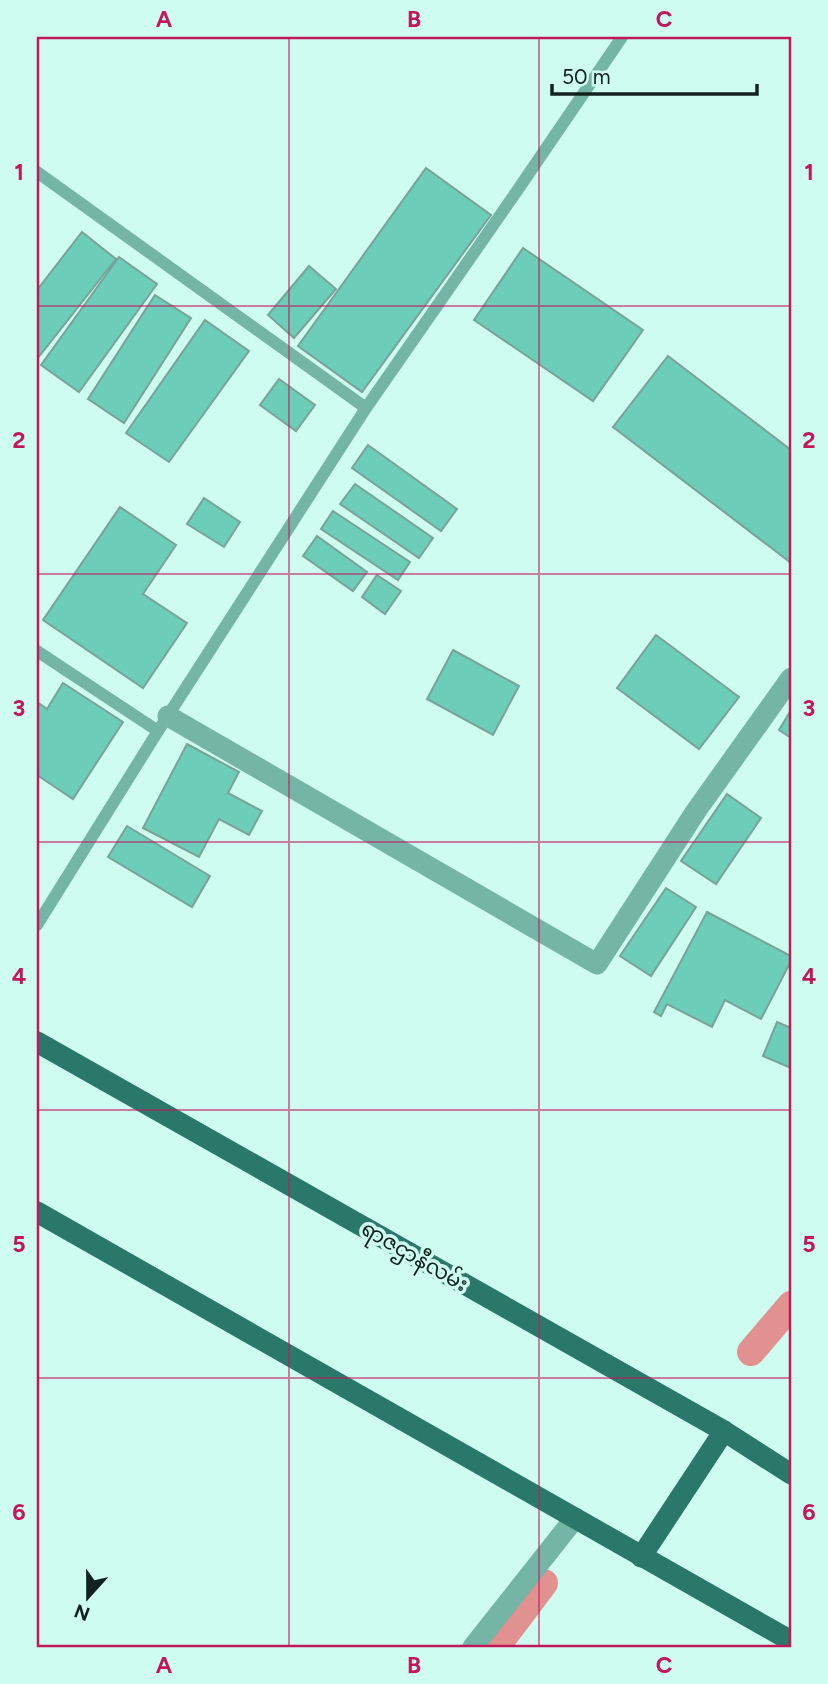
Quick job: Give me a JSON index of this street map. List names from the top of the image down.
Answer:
{
  "streets": {
    "main road": ["ရာဇဌာနီလမ်း"]
  },
  "scale_bar": "50 m",
  "north": "bottom",
  "grid": {
    "columns": ["A", "B", "C"],
    "rows": [
      "1",
      "2",
      "3",
      "4",
      "5",
      "6"
    ]
  }
}
